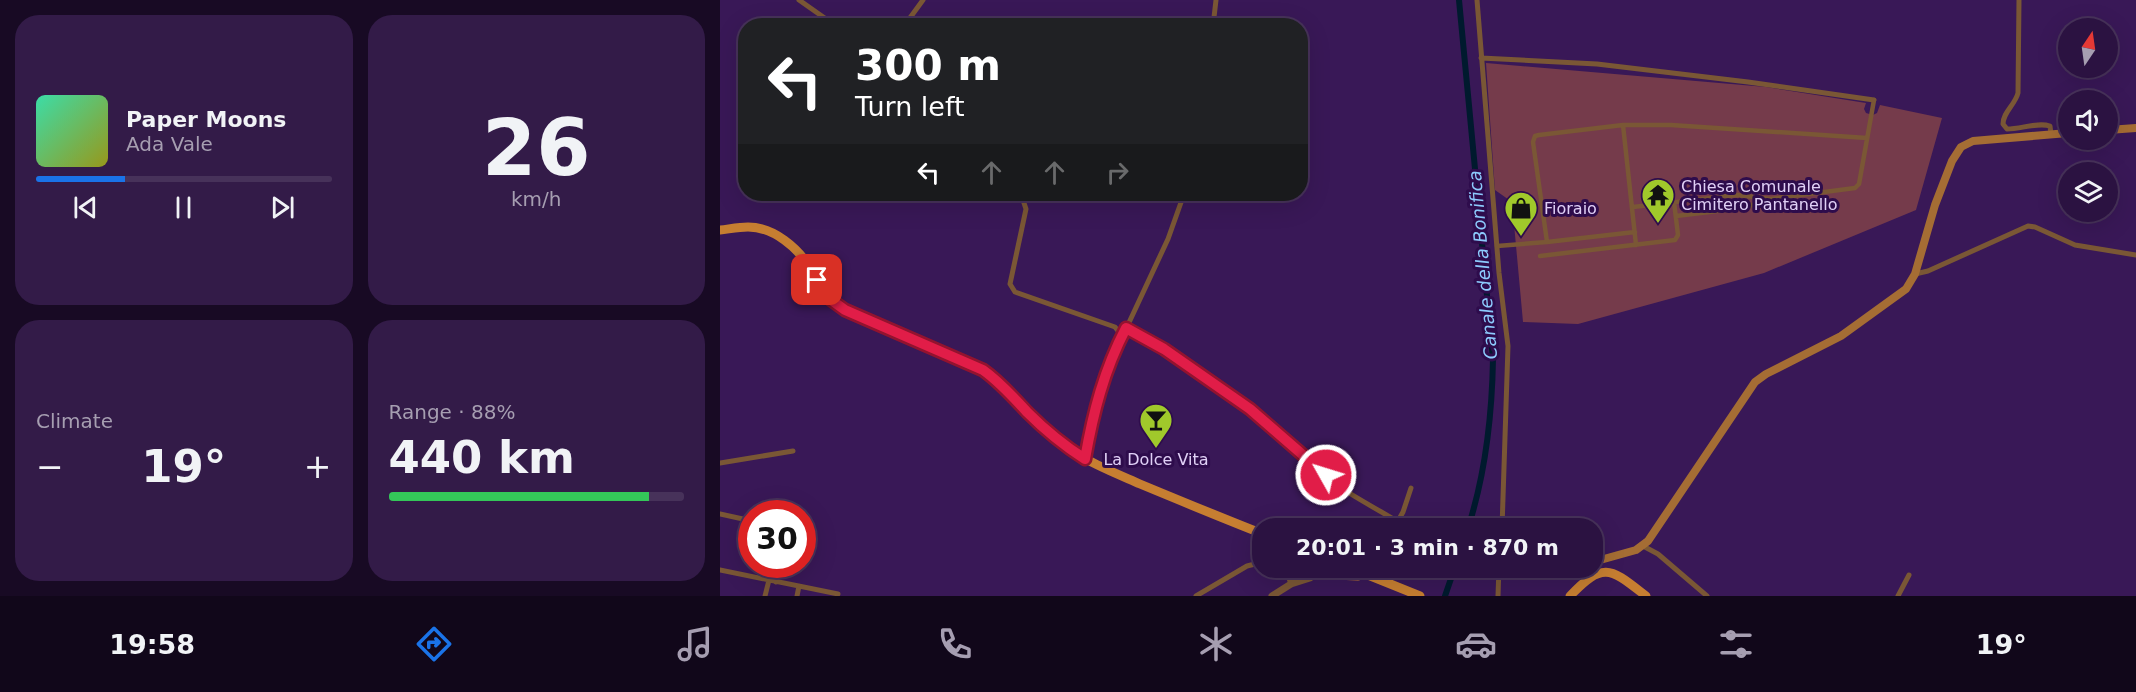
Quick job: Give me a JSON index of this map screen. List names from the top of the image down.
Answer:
{
  "water": ["Canale della Bonifica"],
  "places": {
    "temple": ["Chiesa Comunale Cimitero Pantanello"],
    "shop": ["Fioraio"],
    "bar": ["La Dolce Vita"]
  },
  "north": "top",
  "page": {
    "tile": [
      ["26", "km/h"],
      "Climate",
      ["Range · 88%", "440 km"]
    ],
    "turn": ["300 m", "Turn left"],
    "song": ["Paper Moons", "Ada Vale"],
    "heat": ["−", "19°", "+"],
    "limit": "30",
    "trip": "20:01 · 3 min · 870 m",
    "tabs": ["19:58", "19°"]
  }
}
